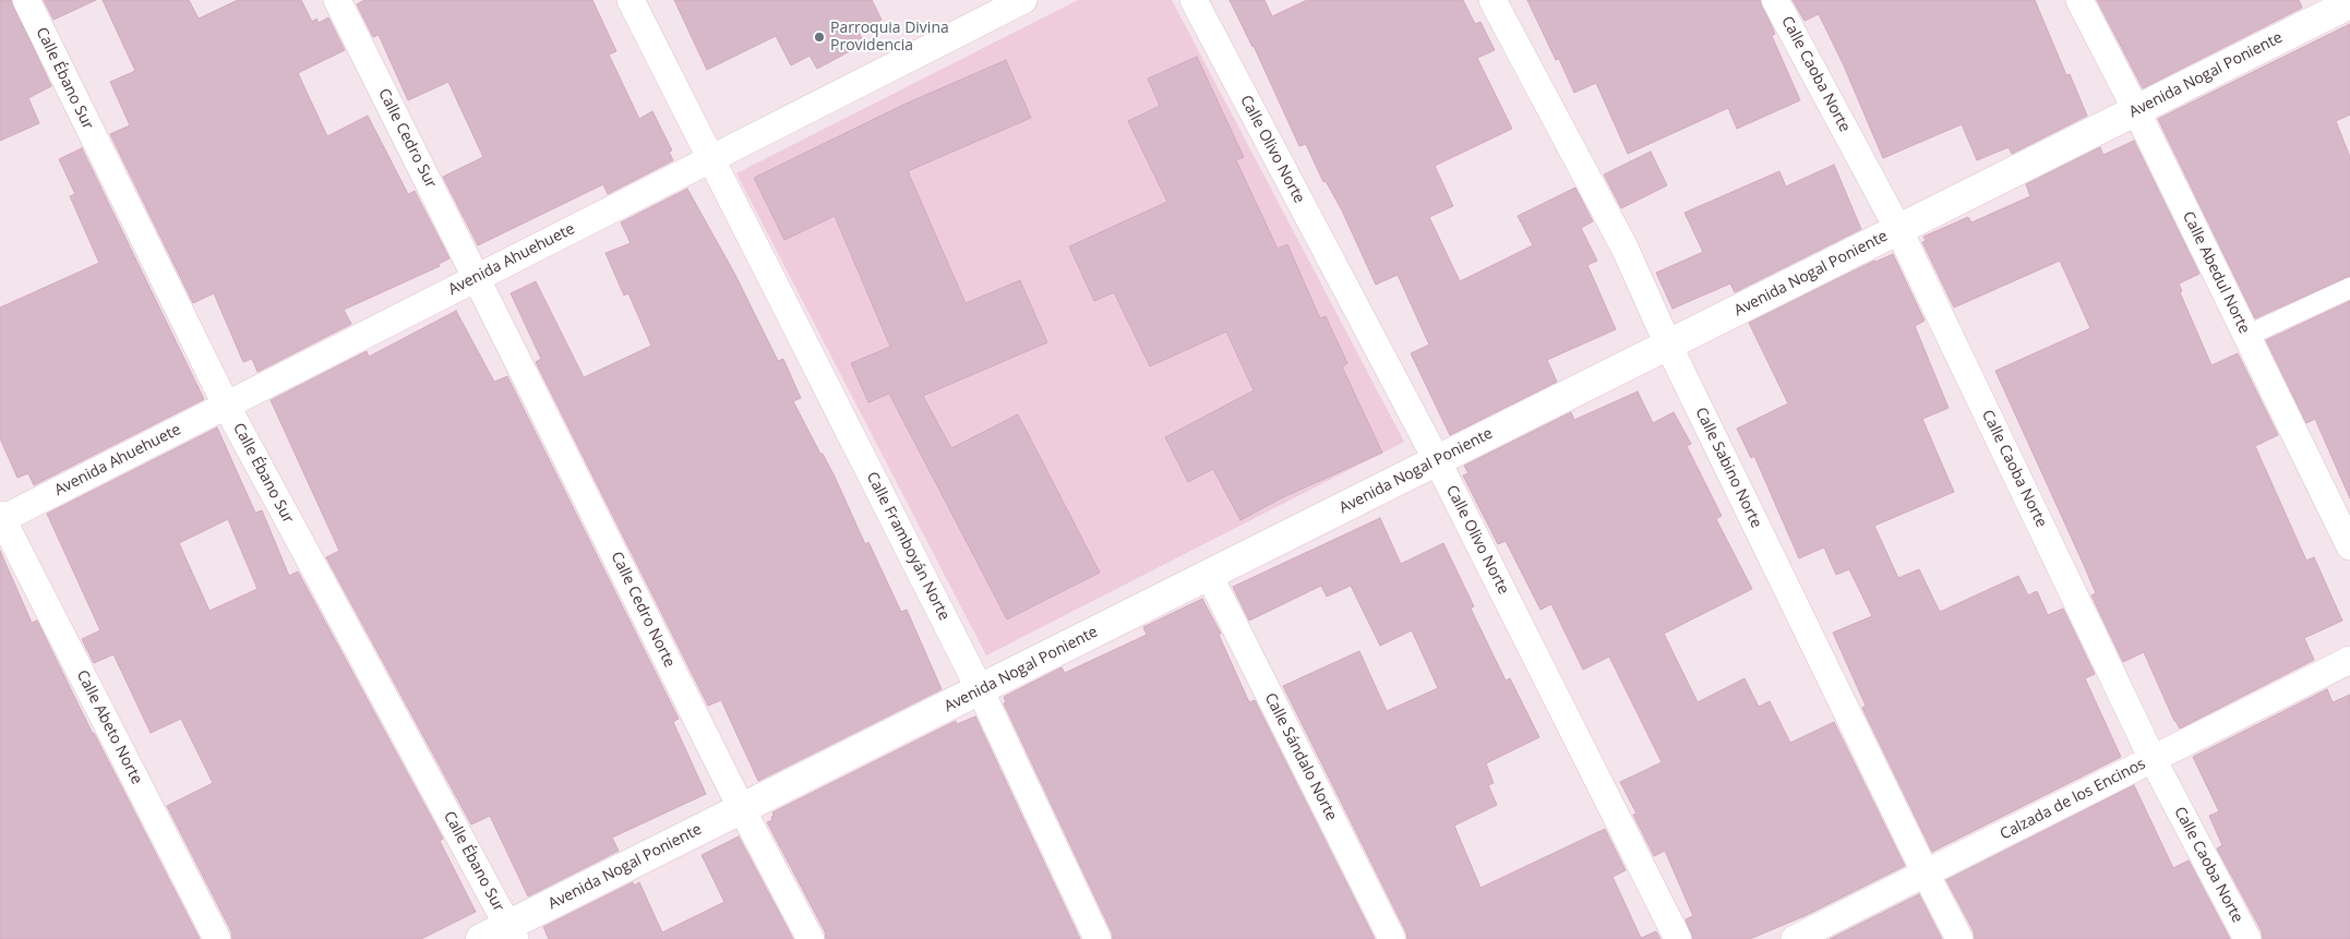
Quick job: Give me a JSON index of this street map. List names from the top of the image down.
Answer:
{
  "streets": {
    "street": [
      "Calle Caoba Norte",
      "Avenida Nogal Poniente",
      "Calle Ébano Sur",
      "Calle Cedro Sur",
      "Calle Olivo Norte",
      "Avenida Ahuehuete",
      "Calle Abedul Norte",
      "Calle Sabino Norte",
      "Calle Framboyán Norte",
      "Calle Cedro Norte",
      "Calle Abeto Norte",
      "Calle Sándalo Norte",
      "Calzada de los Encinos"
    ]
  },
  "crossings": [
    ["Calle Caoba Norte", "Avenida Nogal Poniente"],
    ["Calle Caoba Norte", "Calzada de los Encinos"],
    ["Avenida Nogal Poniente", "Calle Ébano Sur"],
    ["Avenida Nogal Poniente", "Calle Olivo Norte"],
    ["Avenida Nogal Poniente", "Calle Abedul Norte"],
    ["Avenida Nogal Poniente", "Calle Sabino Norte"],
    ["Avenida Nogal Poniente", "Calle Framboyán Norte"],
    ["Avenida Nogal Poniente", "Calle Cedro Norte"],
    ["Avenida Nogal Poniente", "Calle Sándalo Norte"],
    ["Calle Ébano Sur", "Avenida Ahuehuete"],
    ["Calle Cedro Sur", "Avenida Ahuehuete"],
    ["Calle Cedro Sur", "Calle Cedro Norte"],
    ["Avenida Ahuehuete", "Calle Framboyán Norte"],
    ["Avenida Ahuehuete", "Calle Cedro Norte"],
    ["Avenida Ahuehuete", "Calle Abeto Norte"],
    ["Calle Sabino Norte", "Calzada de los Encinos"]
  ],
  "places": ["Parroquia Divina Providencia"]
}
